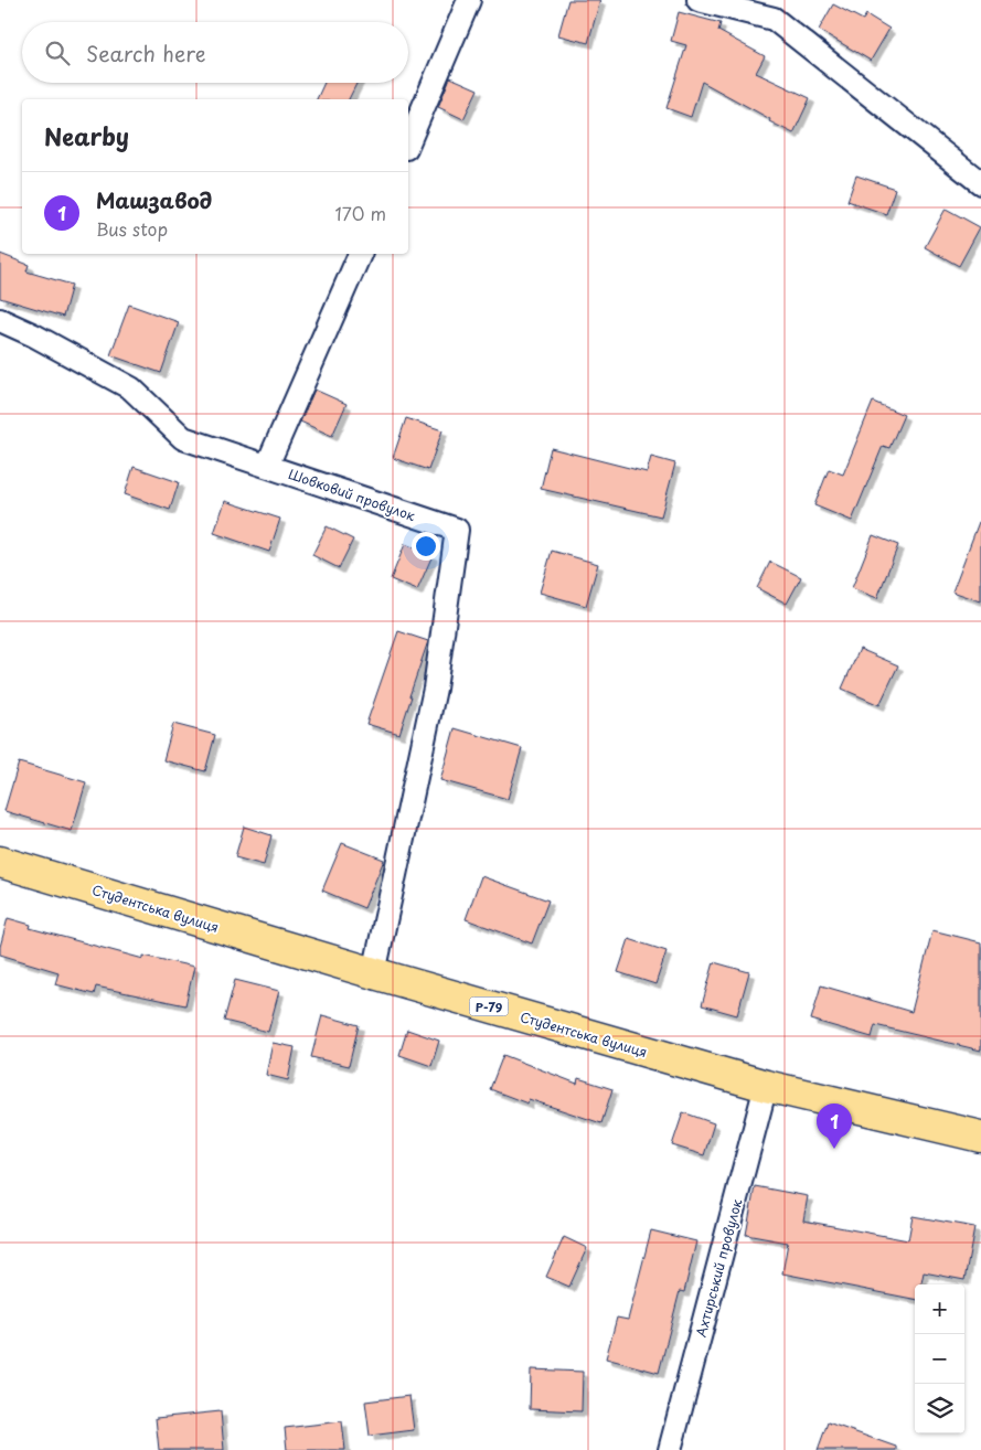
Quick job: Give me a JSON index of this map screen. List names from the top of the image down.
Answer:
{
  "streets": {
    "main road": ["Студентська вулиця", "Р-79"],
    "street": ["Шовковий провулок", "Ахтирський провулок"]
  },
  "crossings": [
    ["Шовковий провулок", "Студентська вулиця"],
    ["Студентська вулиця", "Ахтирський провулок"]
  ],
  "page": {
    "search": "Search here",
    "heading": "Nearby",
    "list": [
      {
        "mark": "1",
        "name": "Машзавод",
        "note": "Bus stop",
        "value": "170 m"
      }
    ],
    "pins": "1",
    "map_buttons": ["+", "−"]
  }
}
